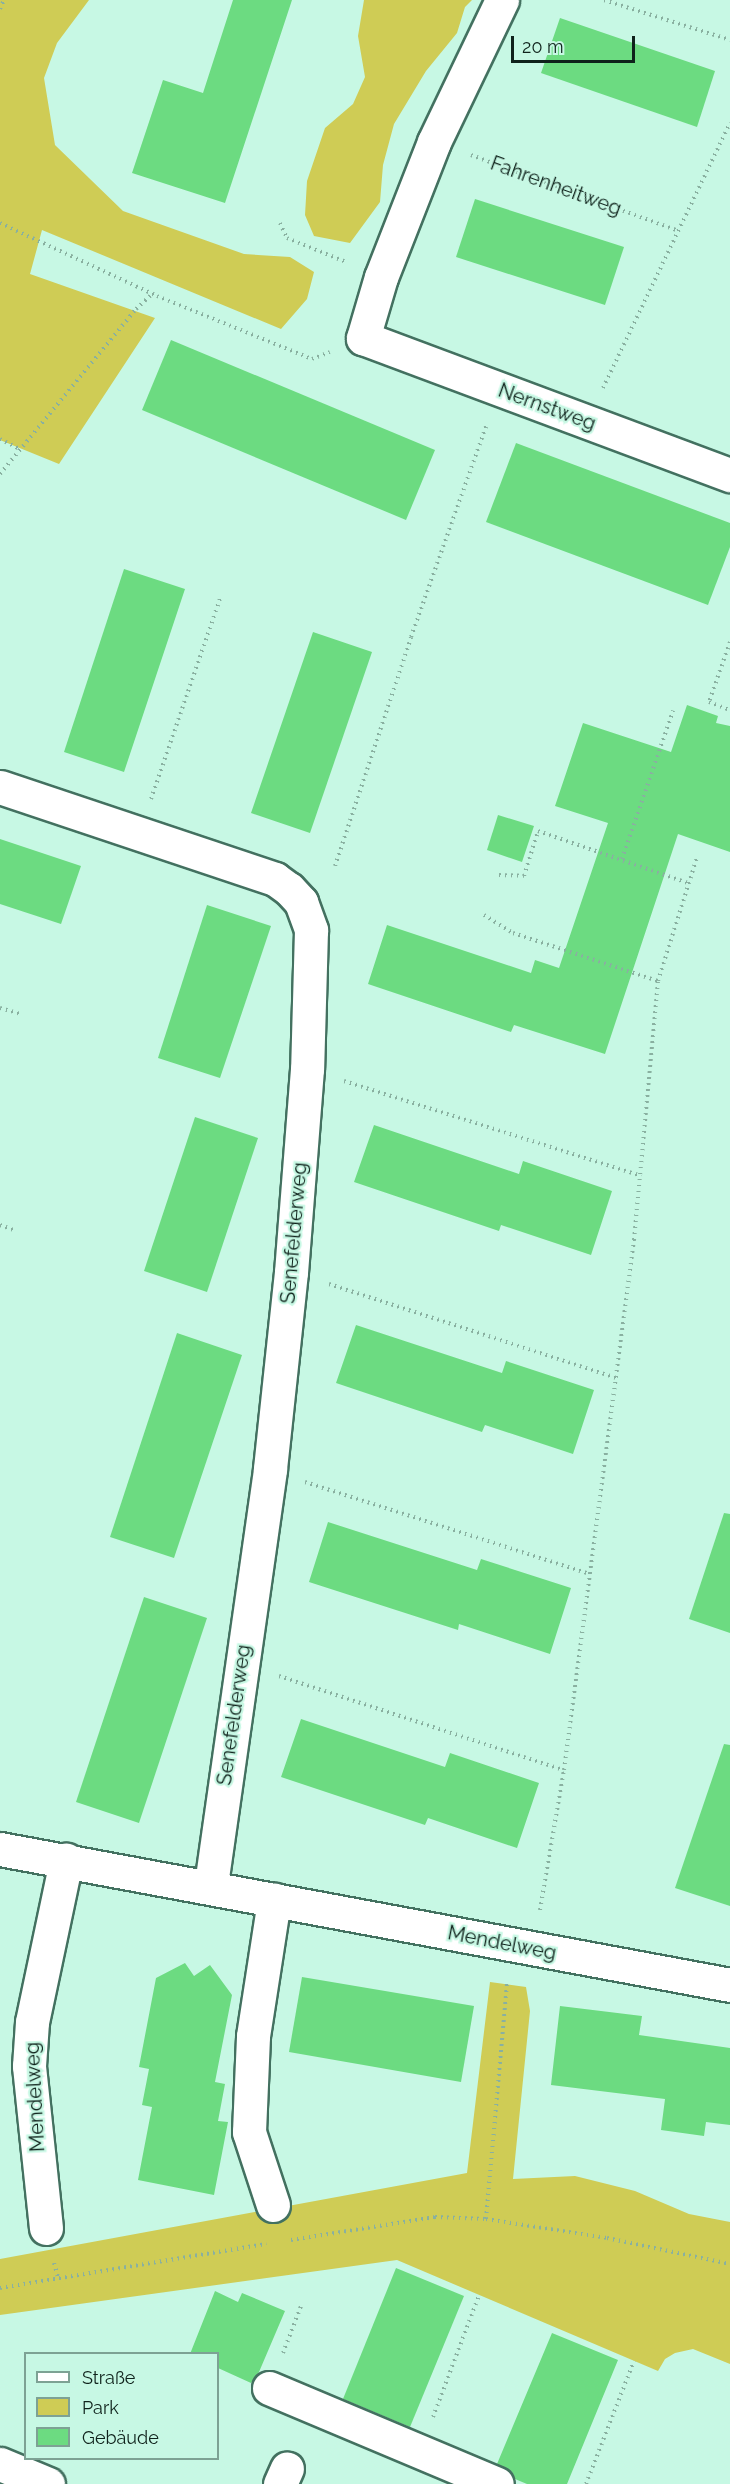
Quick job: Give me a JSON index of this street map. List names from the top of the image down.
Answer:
{
  "streets": {
    "street": ["Nernstweg", "Senefelderweg", "Mendelweg"],
    "path": ["Fahrenheitweg"]
  },
  "crossings": [
    ["Senefelderweg", "Mendelweg"]
  ],
  "legend": ["Straße", "Park", "Gebäude"],
  "scale_bar": "20 m"
}
